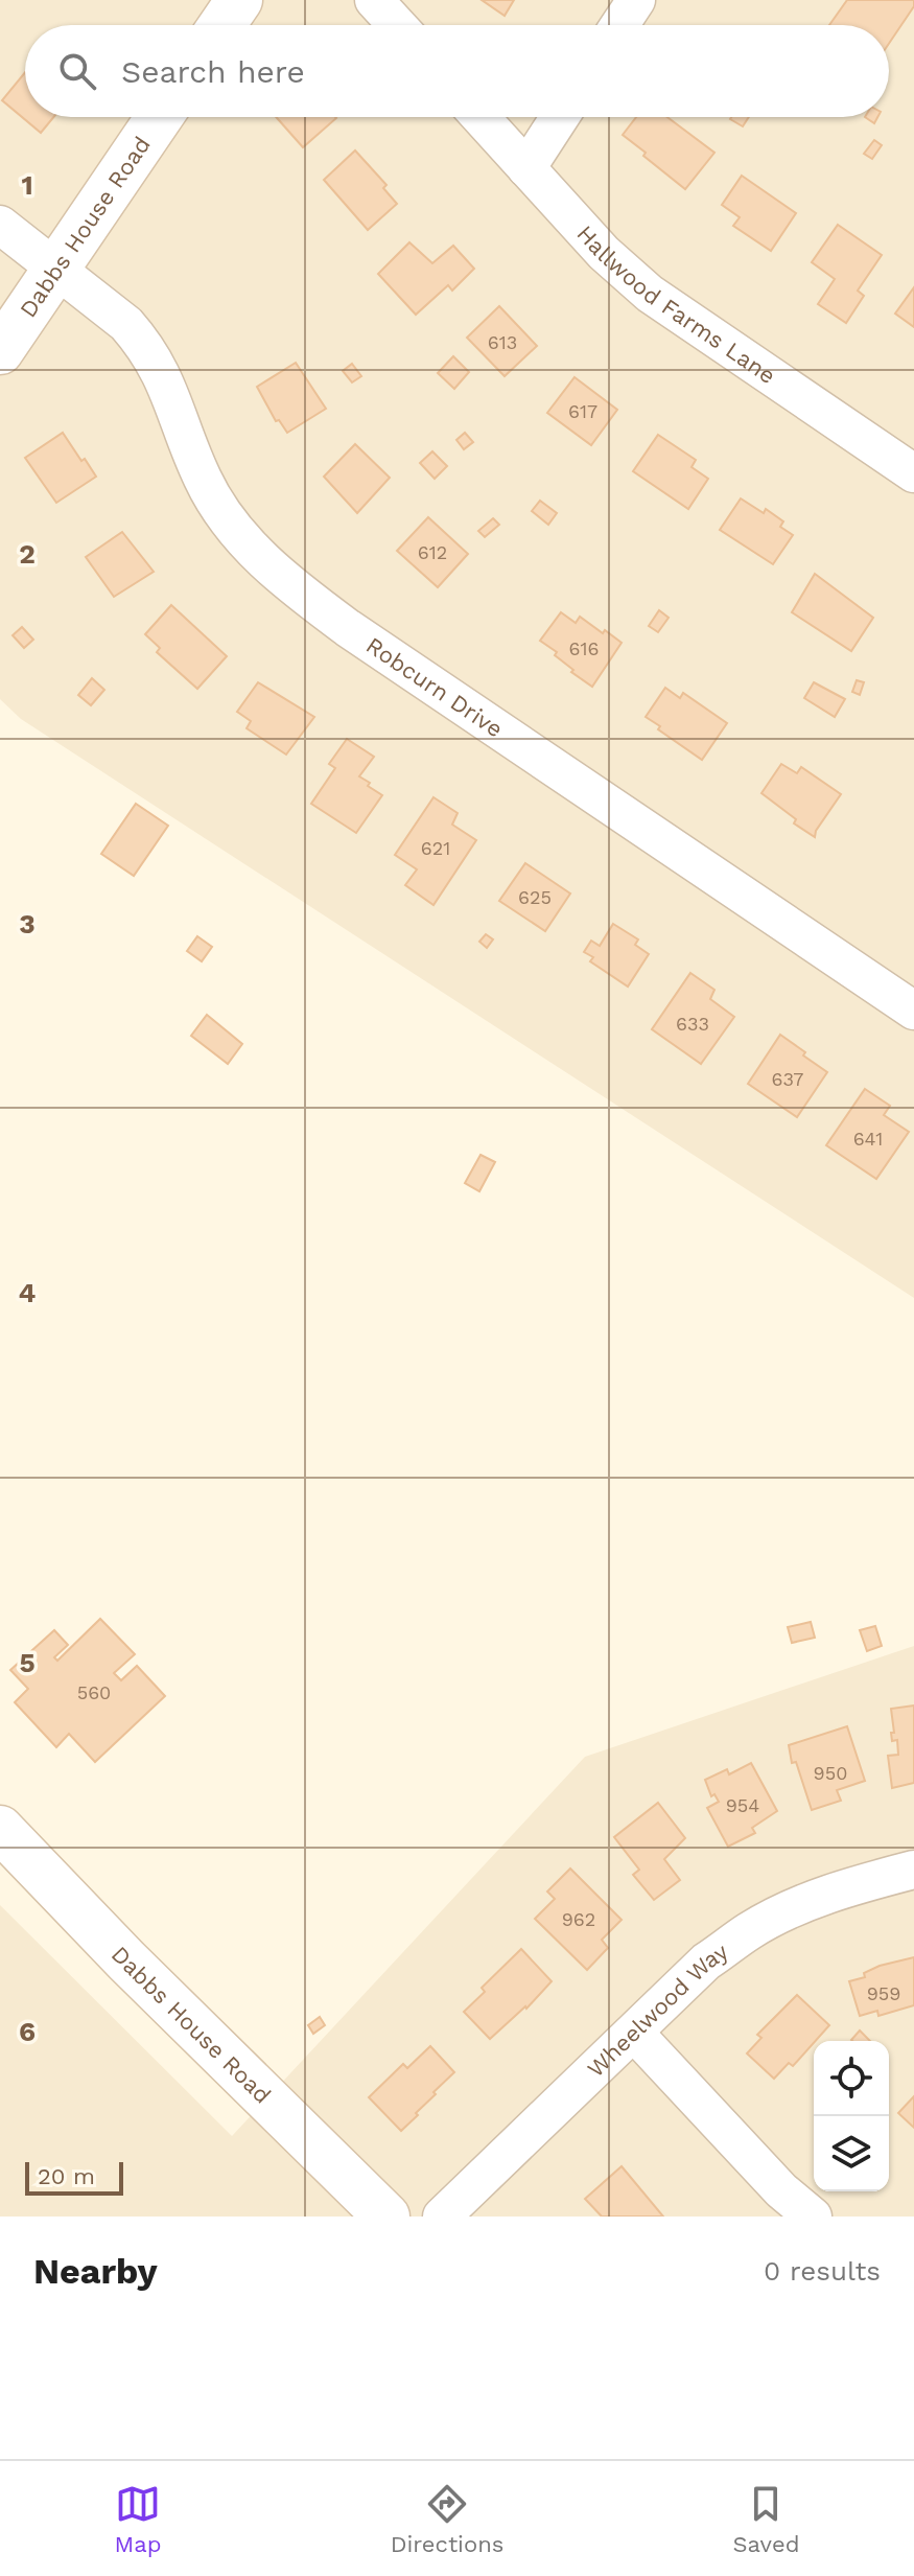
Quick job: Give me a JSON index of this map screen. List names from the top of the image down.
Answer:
{
  "streets": {
    "street": [
      "Dabbs House Road",
      "Hallwood Farms Lane",
      "Robcurn Drive",
      "Wheelwood Way"
    ]
  },
  "crossings": [
    ["Dabbs House Road", "Robcurn Drive"]
  ],
  "house_numbers": [
    "613",
    "617",
    "612",
    "616",
    "621",
    "625",
    "633",
    "637",
    "641",
    "560",
    "950",
    "954",
    "962",
    "959"
  ],
  "scale_bar": "20 m",
  "page": {
    "search": "Search here",
    "scale": "20 m",
    "heading": ["Nearby", "0 results"],
    "nav": ["Map", "Directions", "Saved"]
  },
  "grid": {
    "rows": [
      "1",
      "2",
      "3",
      "4",
      "5",
      "6"
    ]
  }
}
